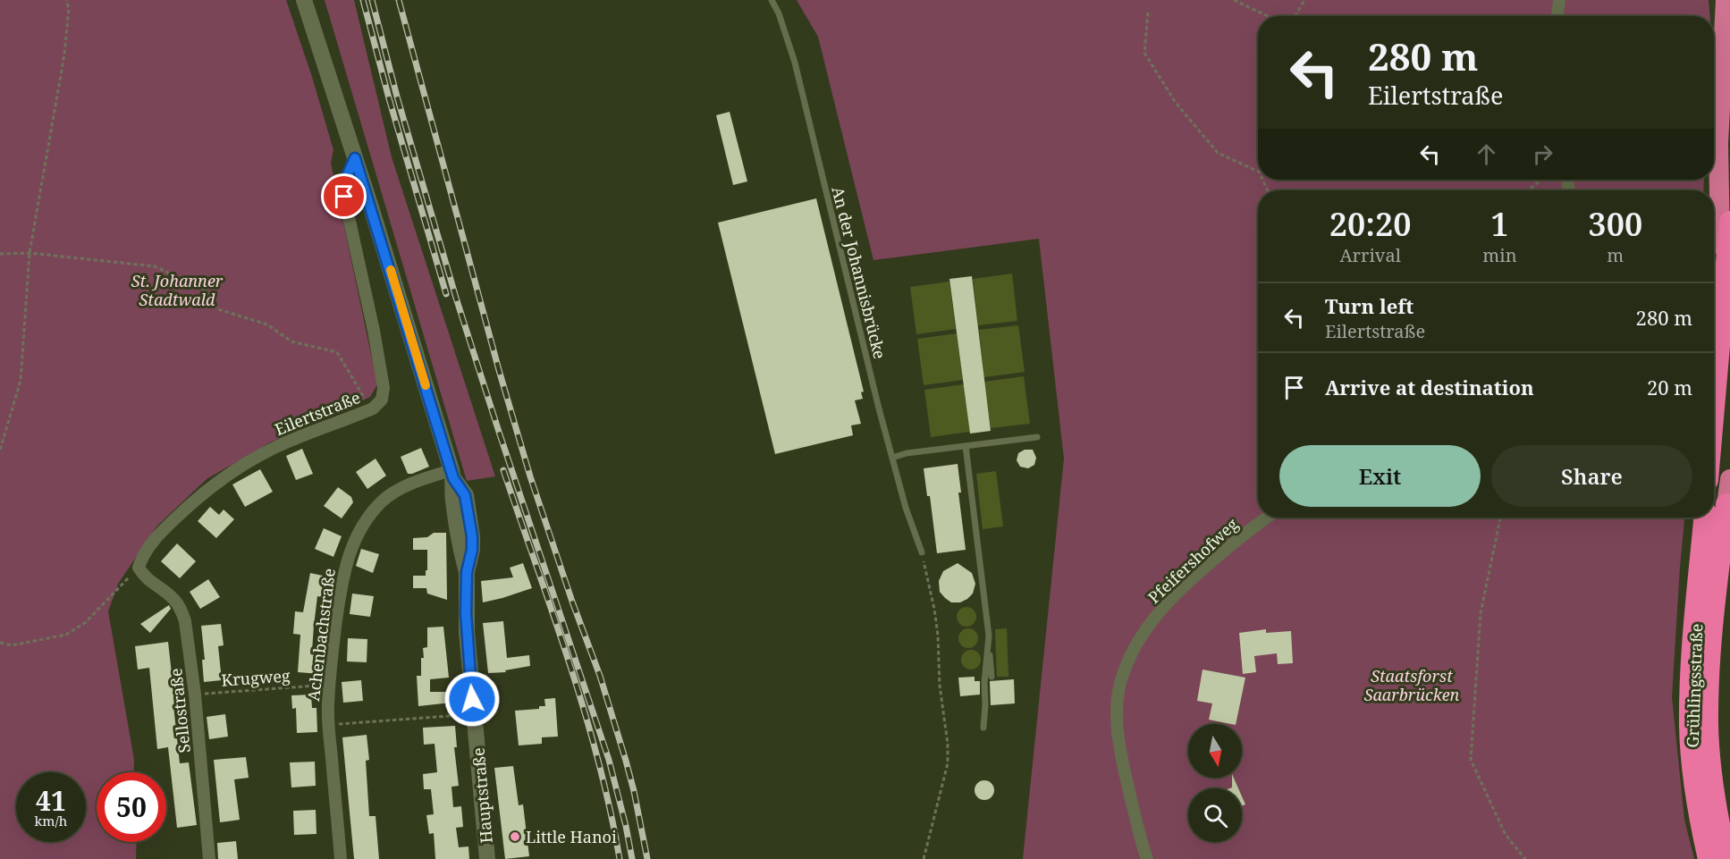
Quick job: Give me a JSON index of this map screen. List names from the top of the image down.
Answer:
{
  "streets": {
    "highway": ["Grühlingsstraße"],
    "main road": ["Hauptstraße"],
    "street": [
      "Eilertstraße",
      "Pfeifershofweg",
      "Achenbachstraße",
      "Sellostraße"
    ],
    "lane": ["An der Johannisbrücke"],
    "path": ["Krugweg"]
  },
  "crossings": [
    ["Eilertstraße", "Sellostraße"],
    ["Eilertstraße", "Hauptstraße"],
    ["Achenbachstraße", "Hauptstraße"]
  ],
  "parks": ["St. Johanner Stadtwald", "Staatsforst Saarbrücken"],
  "places": ["Little Hanoi"],
  "north": "bottom",
  "page": {
    "turn": ["280 m", "Eilertstraße"],
    "eta": [
      "20:20",
      "Arrival",
      "1",
      "min",
      "300",
      "m"
    ],
    "list": [
      {
        "name": "Turn left",
        "note": "Eilertstraße",
        "value": "280 m"
      },
      {
        "name": "Arrive at destination",
        "value": "20 m"
      }
    ],
    "buttons": ["Exit", "Share"],
    "speed": "41 km/h",
    "limit": "50"
  }
}
